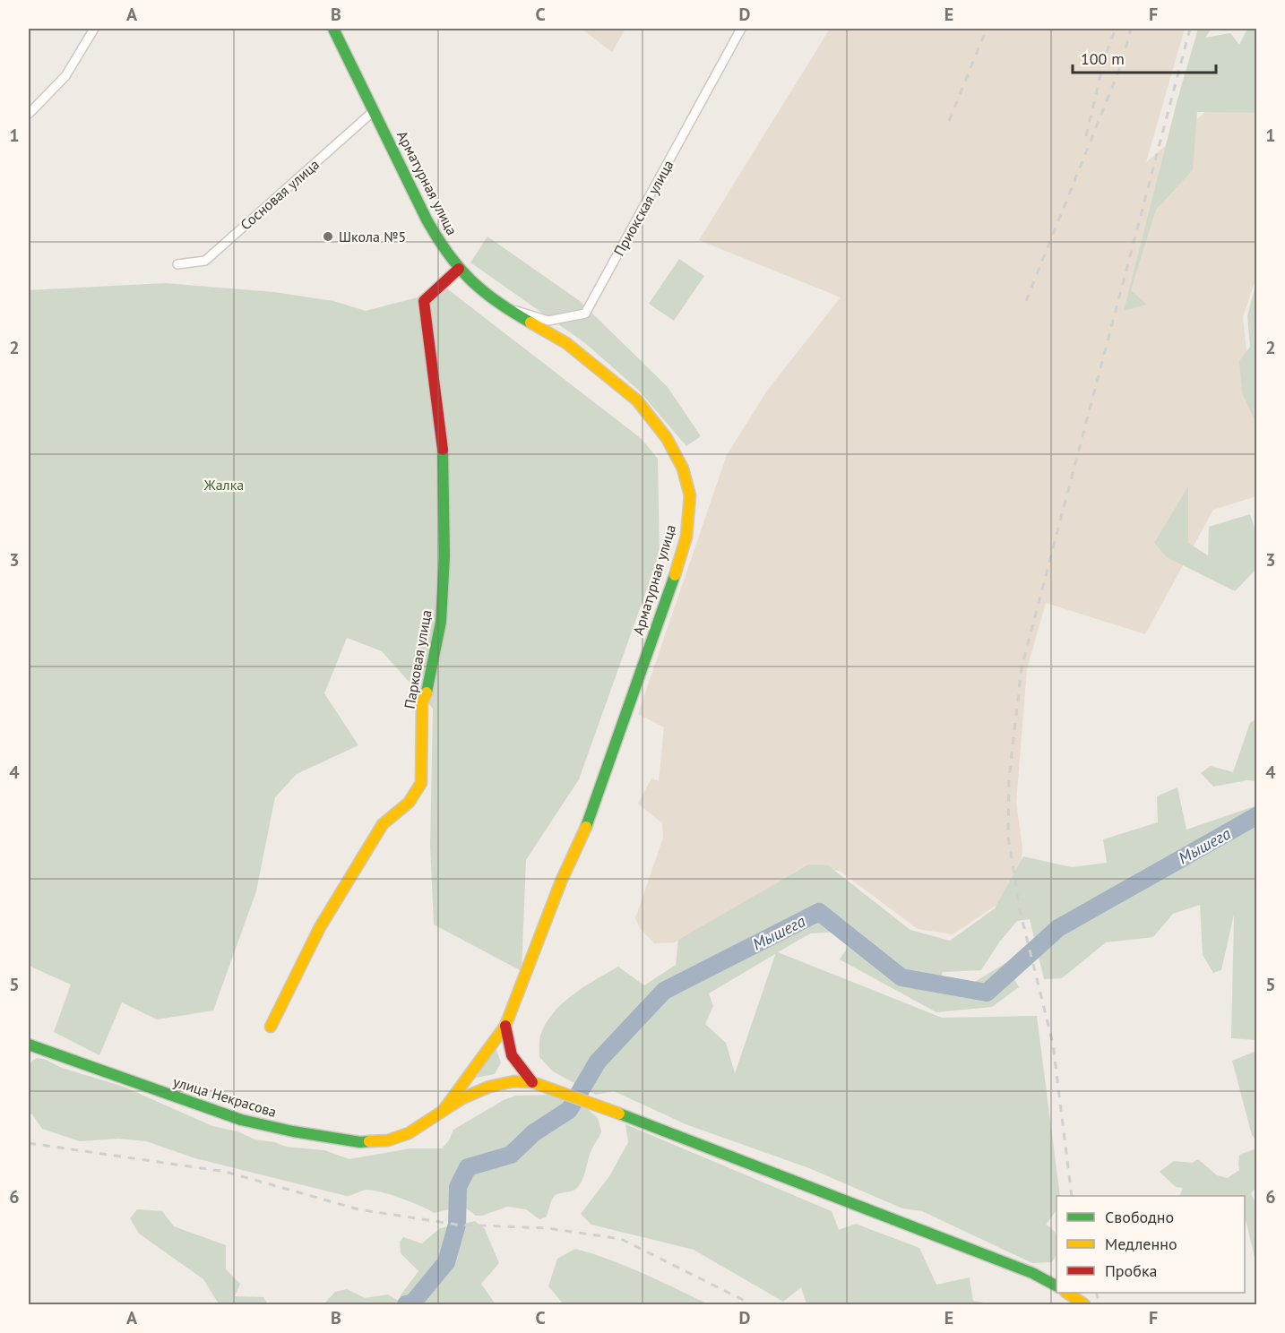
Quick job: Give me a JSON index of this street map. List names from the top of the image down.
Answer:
{
  "streets": {
    "street": [
      "Арматурная улица",
      "Сосновая улица",
      "Приокская улица",
      "Парковая улица",
      "улица Некрасова"
    ]
  },
  "crossings": [
    ["Арматурная улица", "Сосновая улица"],
    ["Арматурная улица", "Приокская улица"],
    ["Арматурная улица", "Парковая улица"],
    ["Арматурная улица", "улица Некрасова"]
  ],
  "water": ["Мышега"],
  "parks": ["Жалка"],
  "places": ["Школа №5"],
  "legend": ["Свободно", "Медленно", "Пробка"],
  "scale_bar": "100 m",
  "grid": {
    "columns": [
      "A",
      "B",
      "C",
      "D",
      "E",
      "F"
    ],
    "rows": [
      "1",
      "2",
      "3",
      "4",
      "5",
      "6"
    ]
  }
}
